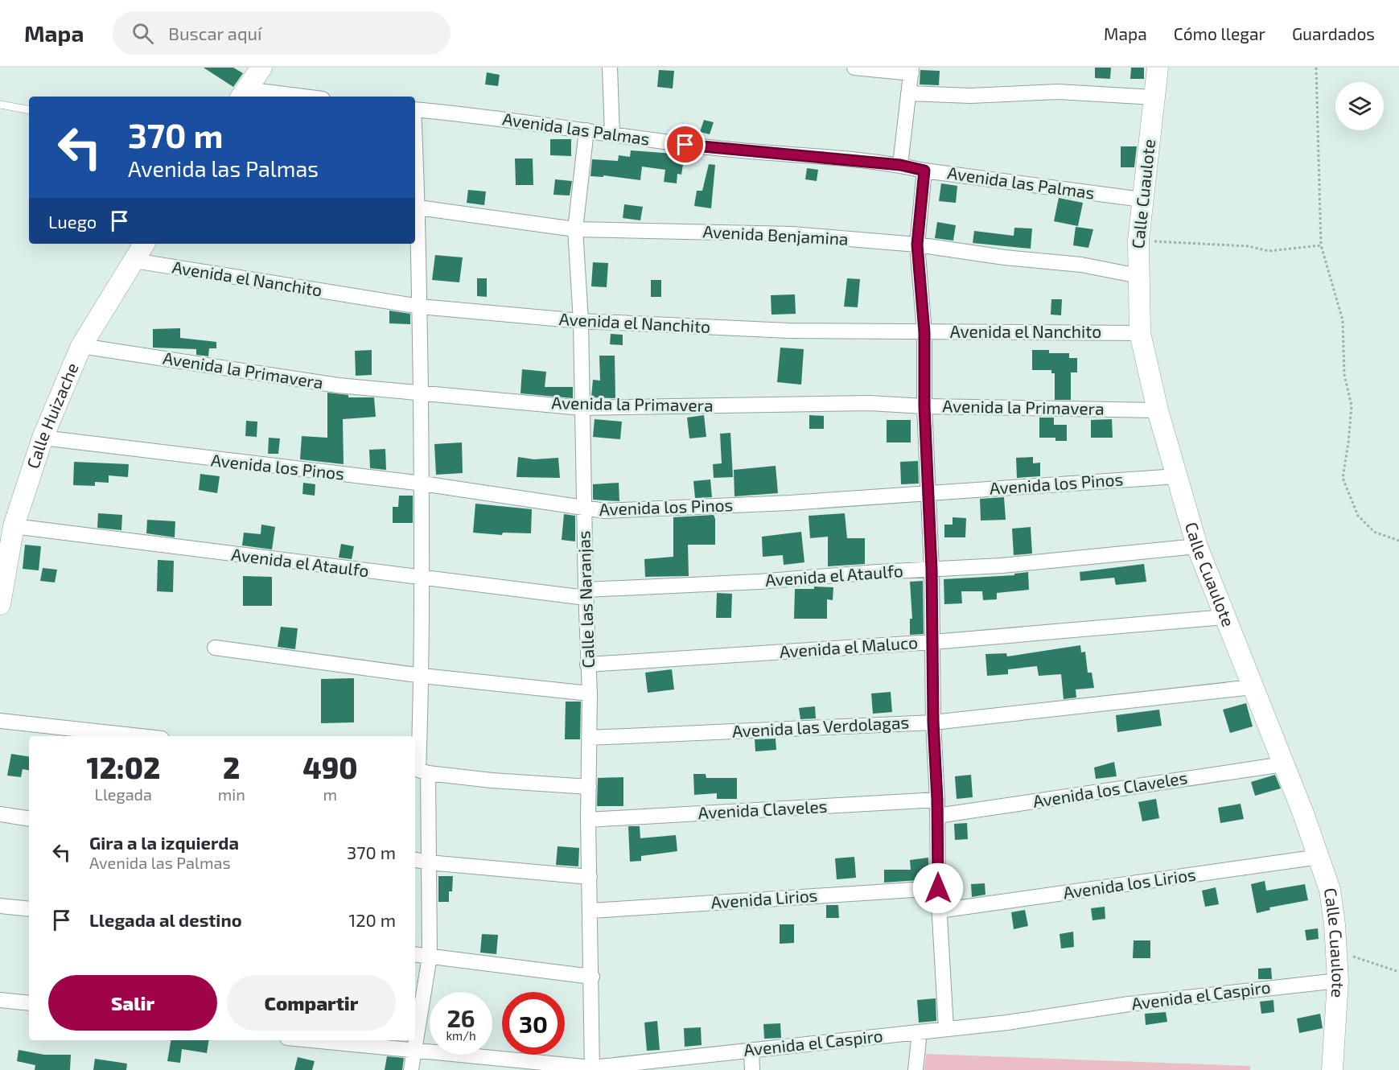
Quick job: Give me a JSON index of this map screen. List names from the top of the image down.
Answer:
{
  "streets": {
    "street": [
      "Avenida las Palmas",
      "Calle Cuaulote",
      "Avenida Benjamina",
      "Avenida el Nanchito",
      "Avenida la Primavera",
      "Calle Huizache",
      "Avenida los Pinos",
      "Avenida el Ataulfo",
      "Calle las Naranjas",
      "Avenida el Maluco",
      "Avenida las Verdolagas",
      "Avenida los Claveles",
      "Avenida Claveles",
      "Avenida los Lirios",
      "Avenida Lirios",
      "Avenida el Caspiro"
    ]
  },
  "crossings": [
    ["Avenida las Palmas", "Calle Cuaulote"],
    ["Avenida las Palmas", "Calle las Naranjas"],
    ["Calle Cuaulote", "Avenida Benjamina"],
    ["Calle Cuaulote", "Avenida el Nanchito"],
    ["Calle Cuaulote", "Avenida la Primavera"],
    ["Calle Cuaulote", "Avenida los Pinos"],
    ["Calle Cuaulote", "Avenida el Ataulfo"],
    ["Calle Cuaulote", "Avenida el Maluco"],
    ["Calle Cuaulote", "Avenida las Verdolagas"],
    ["Calle Cuaulote", "Avenida los Claveles"],
    ["Calle Cuaulote", "Avenida los Lirios"],
    ["Calle Cuaulote", "Avenida el Caspiro"],
    ["Avenida Benjamina", "Calle las Naranjas"],
    ["Avenida el Nanchito", "Calle Huizache"],
    ["Avenida el Nanchito", "Calle las Naranjas"],
    ["Avenida la Primavera", "Calle Huizache"],
    ["Avenida la Primavera", "Calle las Naranjas"],
    ["Calle Huizache", "Avenida los Pinos"],
    ["Calle Huizache", "Avenida el Ataulfo"],
    ["Avenida los Pinos", "Calle las Naranjas"],
    ["Avenida el Ataulfo", "Calle las Naranjas"],
    ["Calle las Naranjas", "Avenida el Maluco"],
    ["Calle las Naranjas", "Avenida las Verdolagas"],
    ["Calle las Naranjas", "Avenida Claveles"],
    ["Calle las Naranjas", "Avenida Lirios"],
    ["Calle las Naranjas", "Avenida el Caspiro"]
  ],
  "page": {
    "header": "Mapa",
    "search": "Buscar aquí",
    "nav": ["Mapa", "Cómo llegar", "Guardados"],
    "turn": ["370 m", "Avenida las Palmas"],
    "then": "Luego",
    "eta": [
      "12:02",
      "Llegada",
      "2",
      "min",
      "490",
      "m"
    ],
    "list": [
      {
        "name": "Gira a la izquierda",
        "note": "Avenida las Palmas",
        "value": "370 m"
      },
      {
        "name": "Llegada al destino",
        "value": "120 m"
      }
    ],
    "buttons": ["Salir", "Compartir"],
    "speed": "26 km/h",
    "limit": "30"
  }
}
